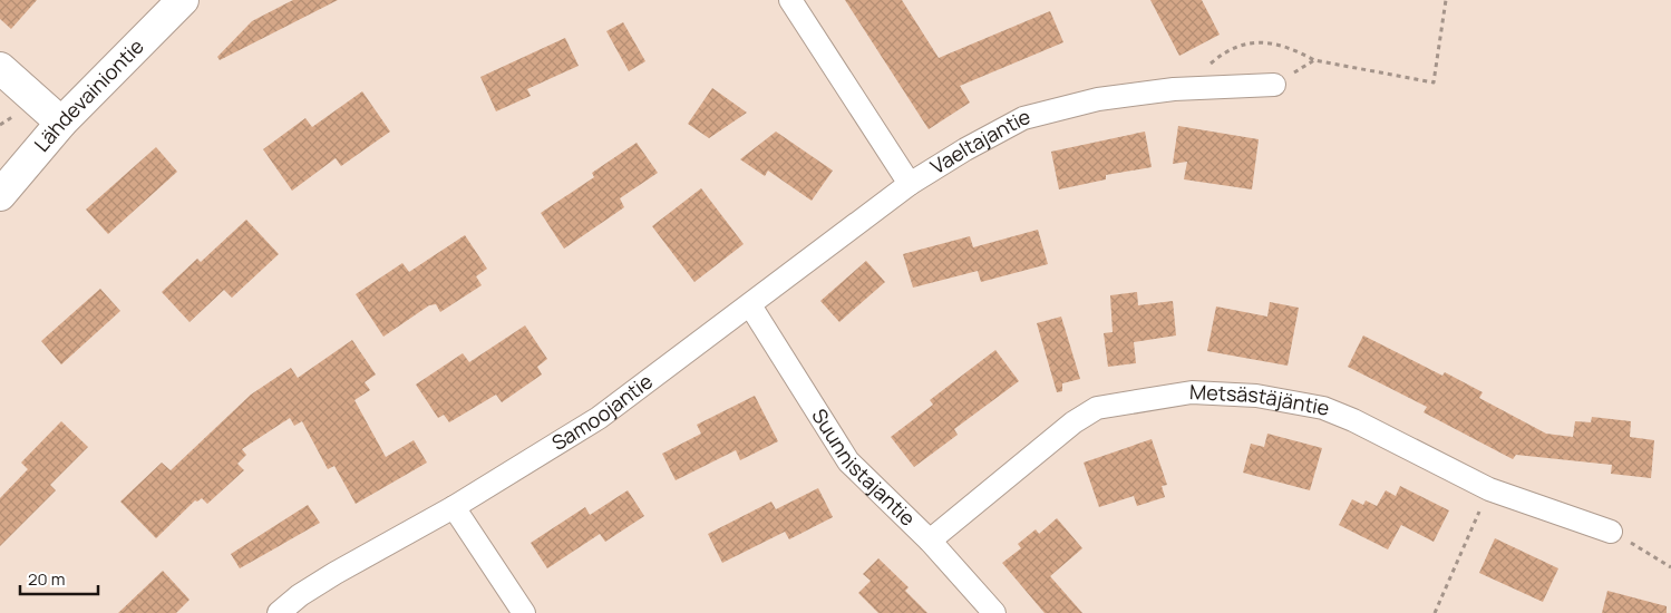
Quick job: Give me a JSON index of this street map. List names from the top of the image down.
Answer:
{
  "streets": {
    "street": [
      "Lähdevainiontie",
      "Vaeltajantie",
      "Metsästäjäntie",
      "Samoojantie",
      "Suunnistajantie"
    ]
  },
  "crossings": [
    ["Vaeltajantie", "Samoojantie"],
    ["Metsästäjäntie", "Suunnistajantie"],
    ["Samoojantie", "Suunnistajantie"]
  ],
  "scale_bar": "20 m"
}
